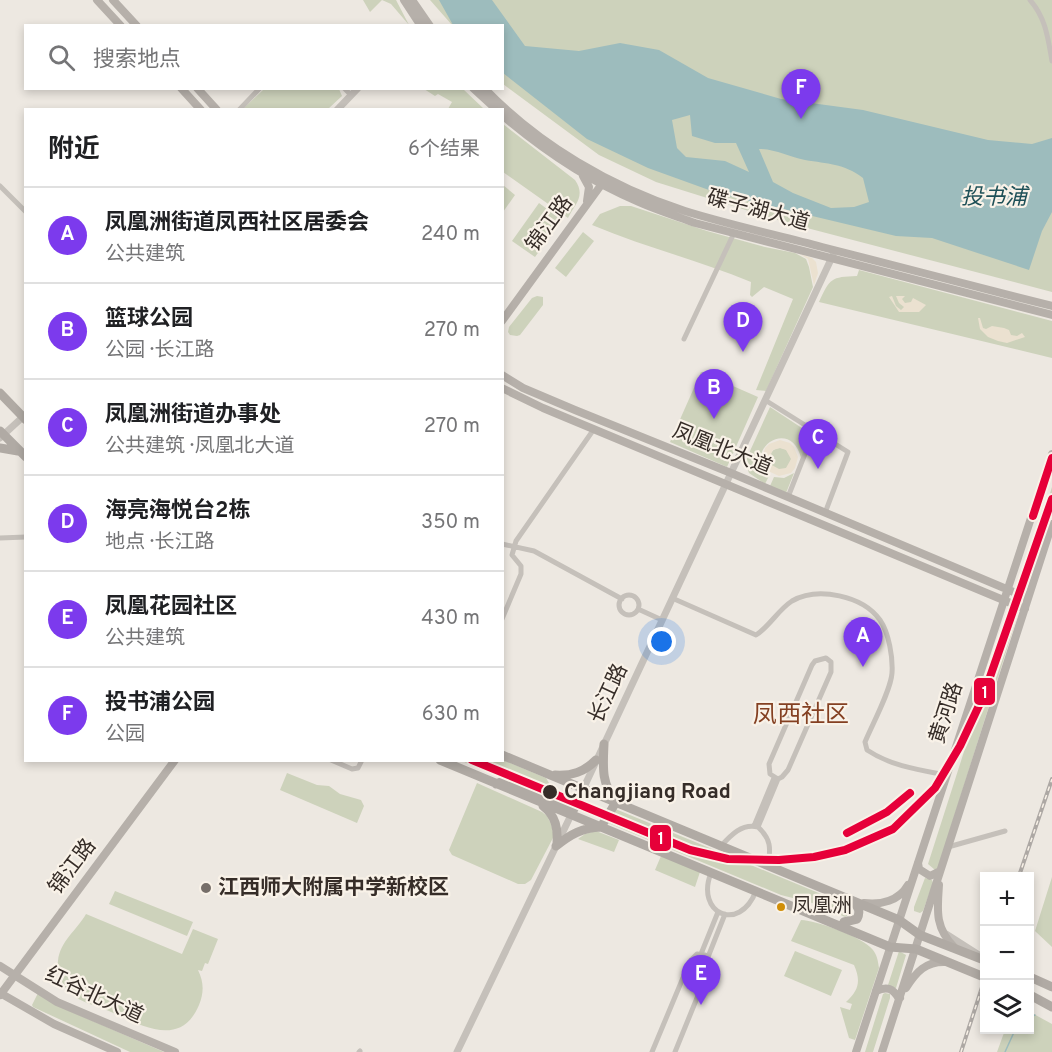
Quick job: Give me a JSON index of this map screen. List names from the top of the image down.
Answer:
{
  "streets": {
    "main road": [
      "碟子湖大道",
      "锦江路",
      "凤凰北大道",
      "黄河路",
      "红谷北大道"
    ],
    "street": ["长江路"]
  },
  "crossings": [
    ["碟子湖大道", "锦江路"],
    ["碟子湖大道", "长江路"],
    ["锦江路", "红谷北大道"],
    ["凤凰北大道", "长江路"],
    ["凤凰北大道", "黄河路"]
  ],
  "districts": ["凤西社区"],
  "water": ["投书浦"],
  "places": ["Changjiang Road", "江西师大附属中学新校区", "凤凰洲"],
  "lines": ["transit line 1"],
  "page": {
    "search": "搜索地点",
    "pins": [
      "F",
      "D",
      "B",
      "C",
      "A",
      "E"
    ],
    "heading": ["附近", "6个结果"],
    "list": [
      {
        "mark": "A",
        "name": "凤凰洲街道凤西社区居委会",
        "note": "公共建筑",
        "value": "240 m"
      },
      {
        "mark": "B",
        "name": "篮球公园",
        "note": "公园 · 长江路",
        "value": "270 m"
      },
      {
        "mark": "C",
        "name": "凤凰洲街道办事处",
        "note": "公共建筑 · 凤凰北大道",
        "value": "270 m"
      },
      {
        "mark": "D",
        "name": "海亮·海悦台2栋",
        "note": "地点 · 长江路",
        "value": "350 m"
      },
      {
        "mark": "E",
        "name": "凤凰花园社区",
        "note": "公共建筑",
        "value": "430 m"
      },
      {
        "mark": "F",
        "name": "投书浦公园",
        "note": "公园",
        "value": "630 m"
      }
    ],
    "map_buttons": ["+", "−"]
  }
}
